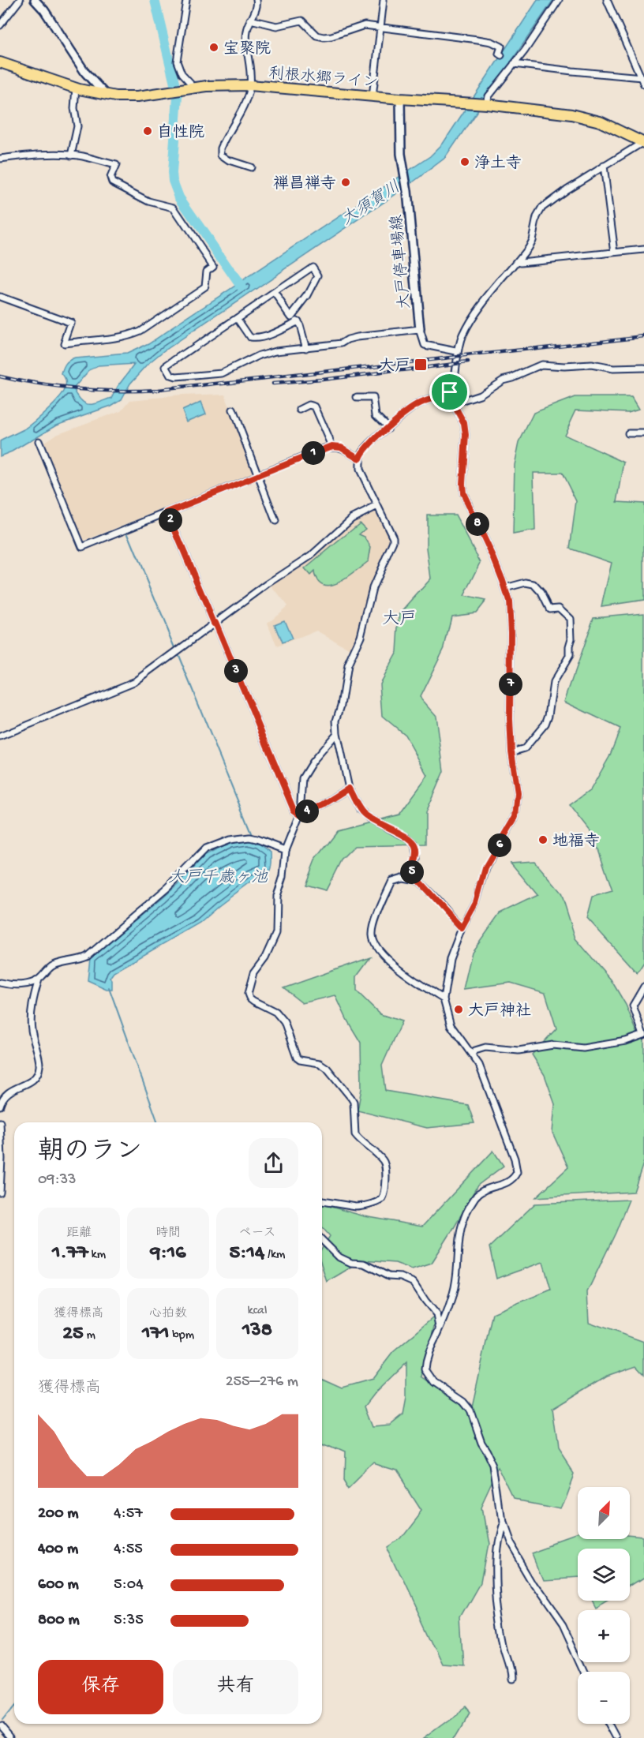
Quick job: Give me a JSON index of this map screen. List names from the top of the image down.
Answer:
{
  "streets": {
    "highway": ["利根水郷ライン"],
    "main road": ["大戸停車場線"]
  },
  "crossings": [
    ["利根水郷ライン", "大戸停車場線"]
  ],
  "districts": ["大戸"],
  "water": ["大須賀川", "大戸千歳ヶ池"],
  "places": {
    "other": [
      "宝聚院",
      "自性院",
      "浄土寺",
      "禅昌禅寺",
      "地福寺",
      "大戸神社"
    ],
    "transit": ["大戸"]
  },
  "north": "top right",
  "page": {
    "pins": [
      "1",
      "2",
      "8",
      "3",
      "7",
      "4",
      "6",
      "5"
    ],
    "heading": ["朝のラン", "09:33"],
    "stats": [
      ["距離", "1.77 km"],
      ["時間", "9:16"],
      ["ペース", "5:14 /km"],
      ["獲得標高", "25 m"],
      ["心拍数", "171 bpm"],
      ["kcal", "138"]
    ],
    "chart": ["獲得標高", "255–276 m"],
    "map_buttons": ["+", "−"],
    "list": [
      {
        "name": "200 m",
        "note": "4:57"
      },
      {
        "name": "400 m",
        "note": "4:55"
      },
      {
        "name": "600 m",
        "note": "5:04"
      },
      {
        "name": "800 m",
        "note": "5:35"
      }
    ],
    "buttons": ["保存", "共有"]
  }
}
